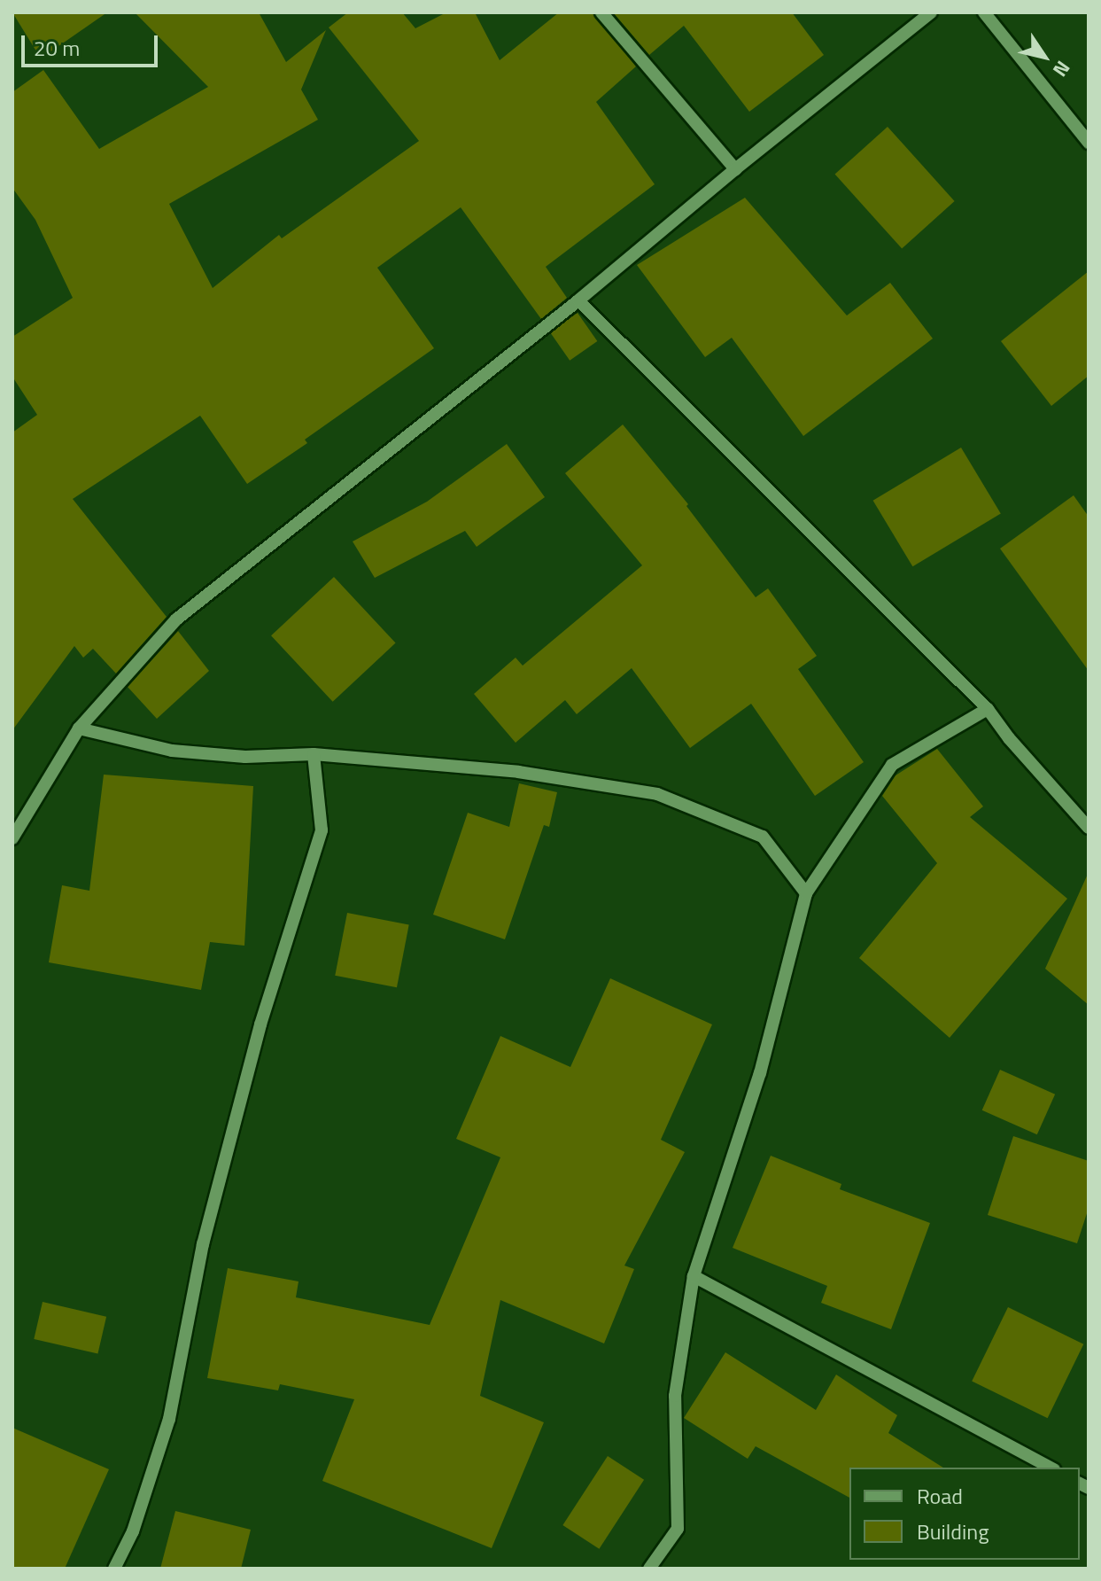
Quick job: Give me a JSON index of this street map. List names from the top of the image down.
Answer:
{
  "legend": ["Road", "Building"],
  "scale_bar": "20 m",
  "north": "bottom right"
}
